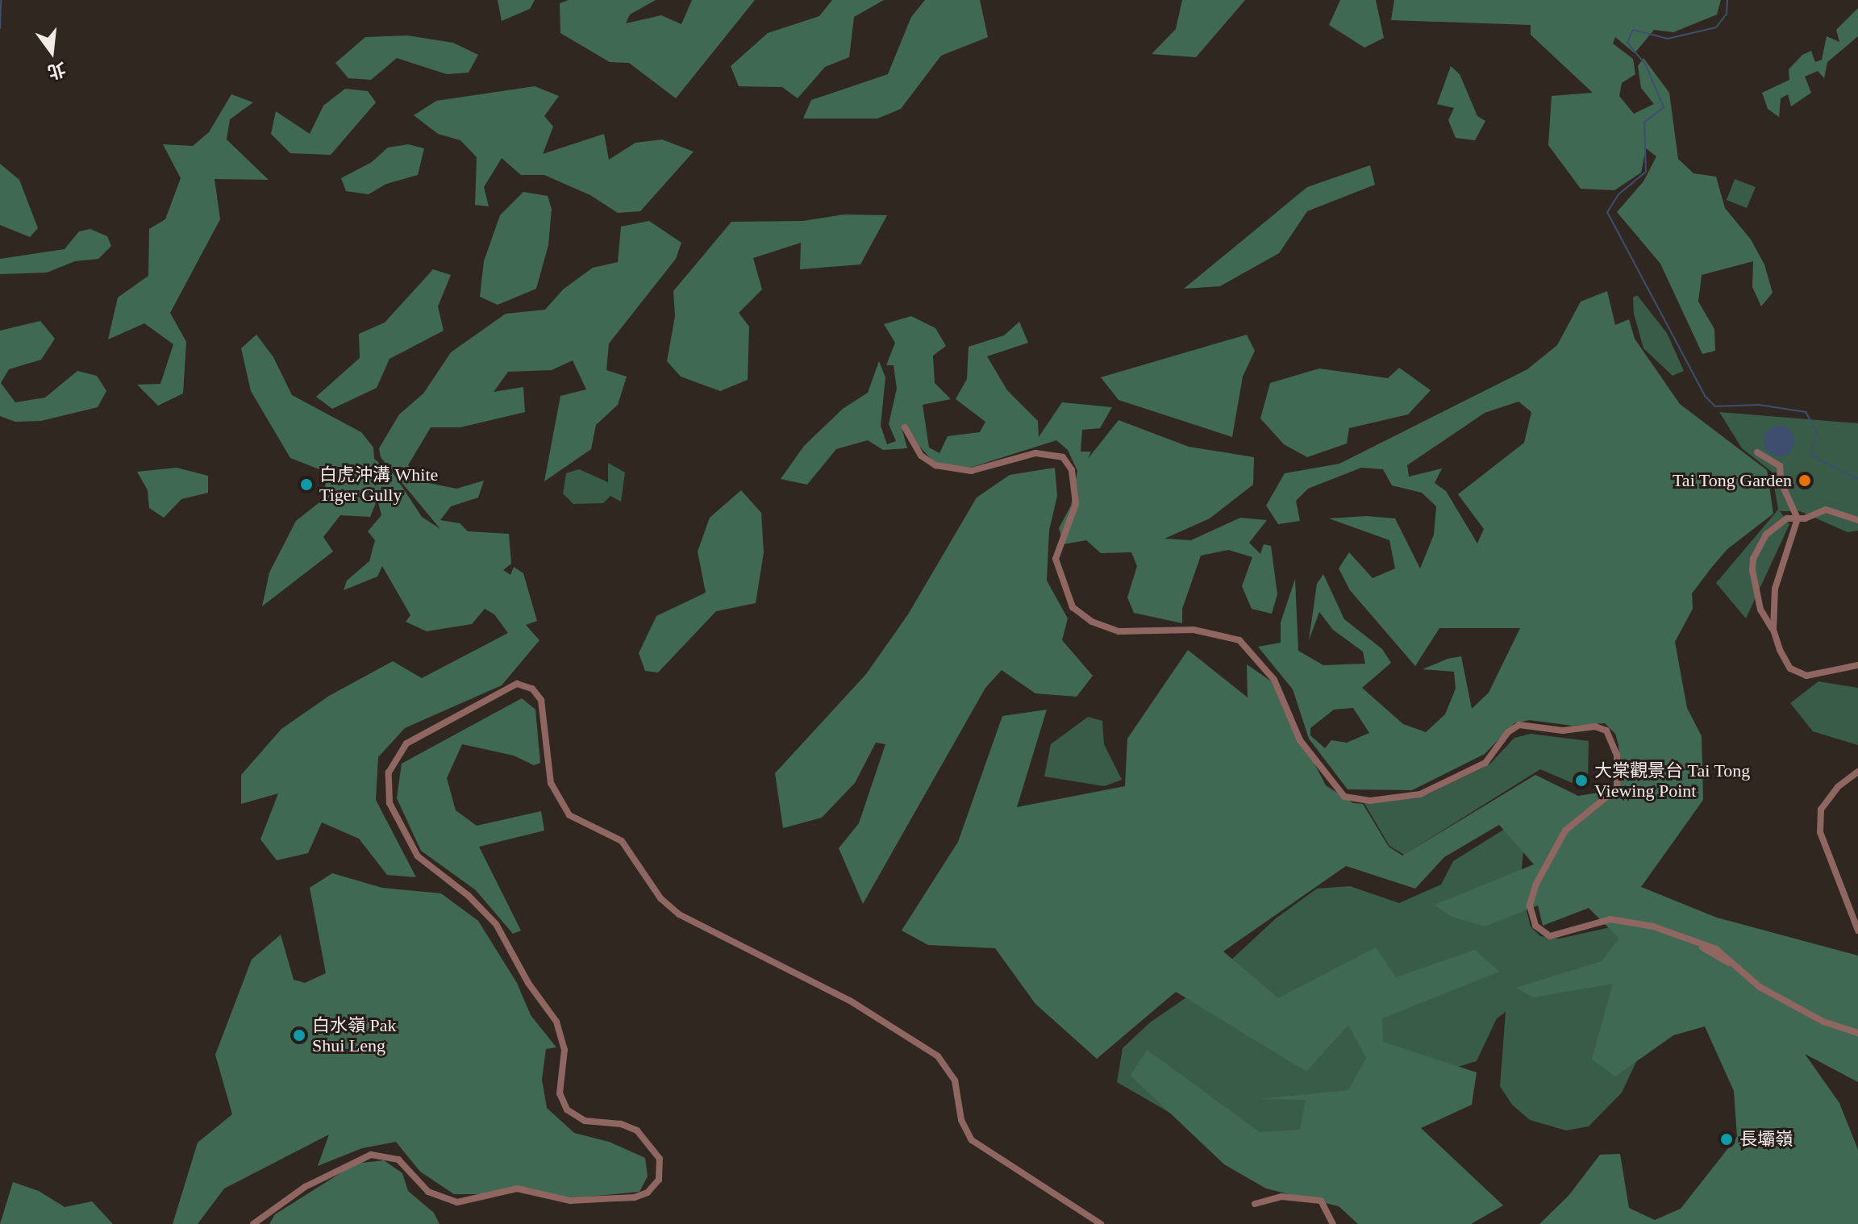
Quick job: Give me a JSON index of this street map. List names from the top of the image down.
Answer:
{
  "places": [
    "Tai Tong Garden",
    "白虎沖溝 White Tiger Gully",
    "大棠觀景台 Tai Tong Viewing Point",
    "白水嶺 Pak Shui Leng",
    "長壩嶺"
  ],
  "north": "bottom"
}
